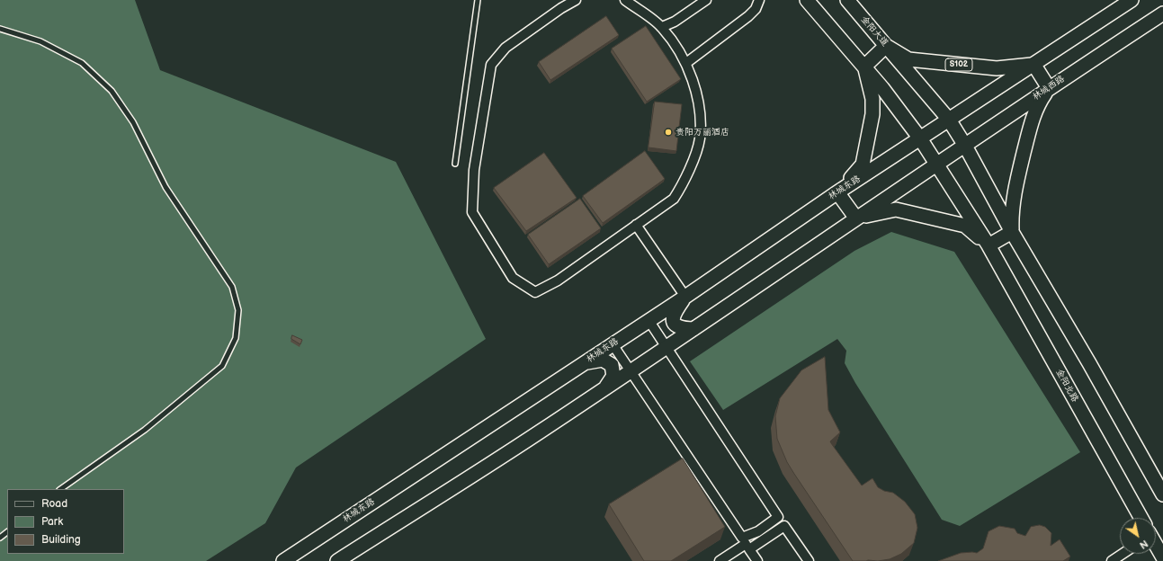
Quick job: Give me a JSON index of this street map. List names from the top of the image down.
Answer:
{
  "streets": {
    "main road": [
      "金阳大道",
      "S102",
      "林城西路",
      "林城东路",
      "金阳北路"
    ]
  },
  "crossings": [
    ["林城西路", "金阳北路"],
    ["林城东路", "金阳北路"]
  ],
  "places": ["贵阳万丽酒店"],
  "legend": ["Road", "Park", "Building"],
  "north": "bottom right"
}
